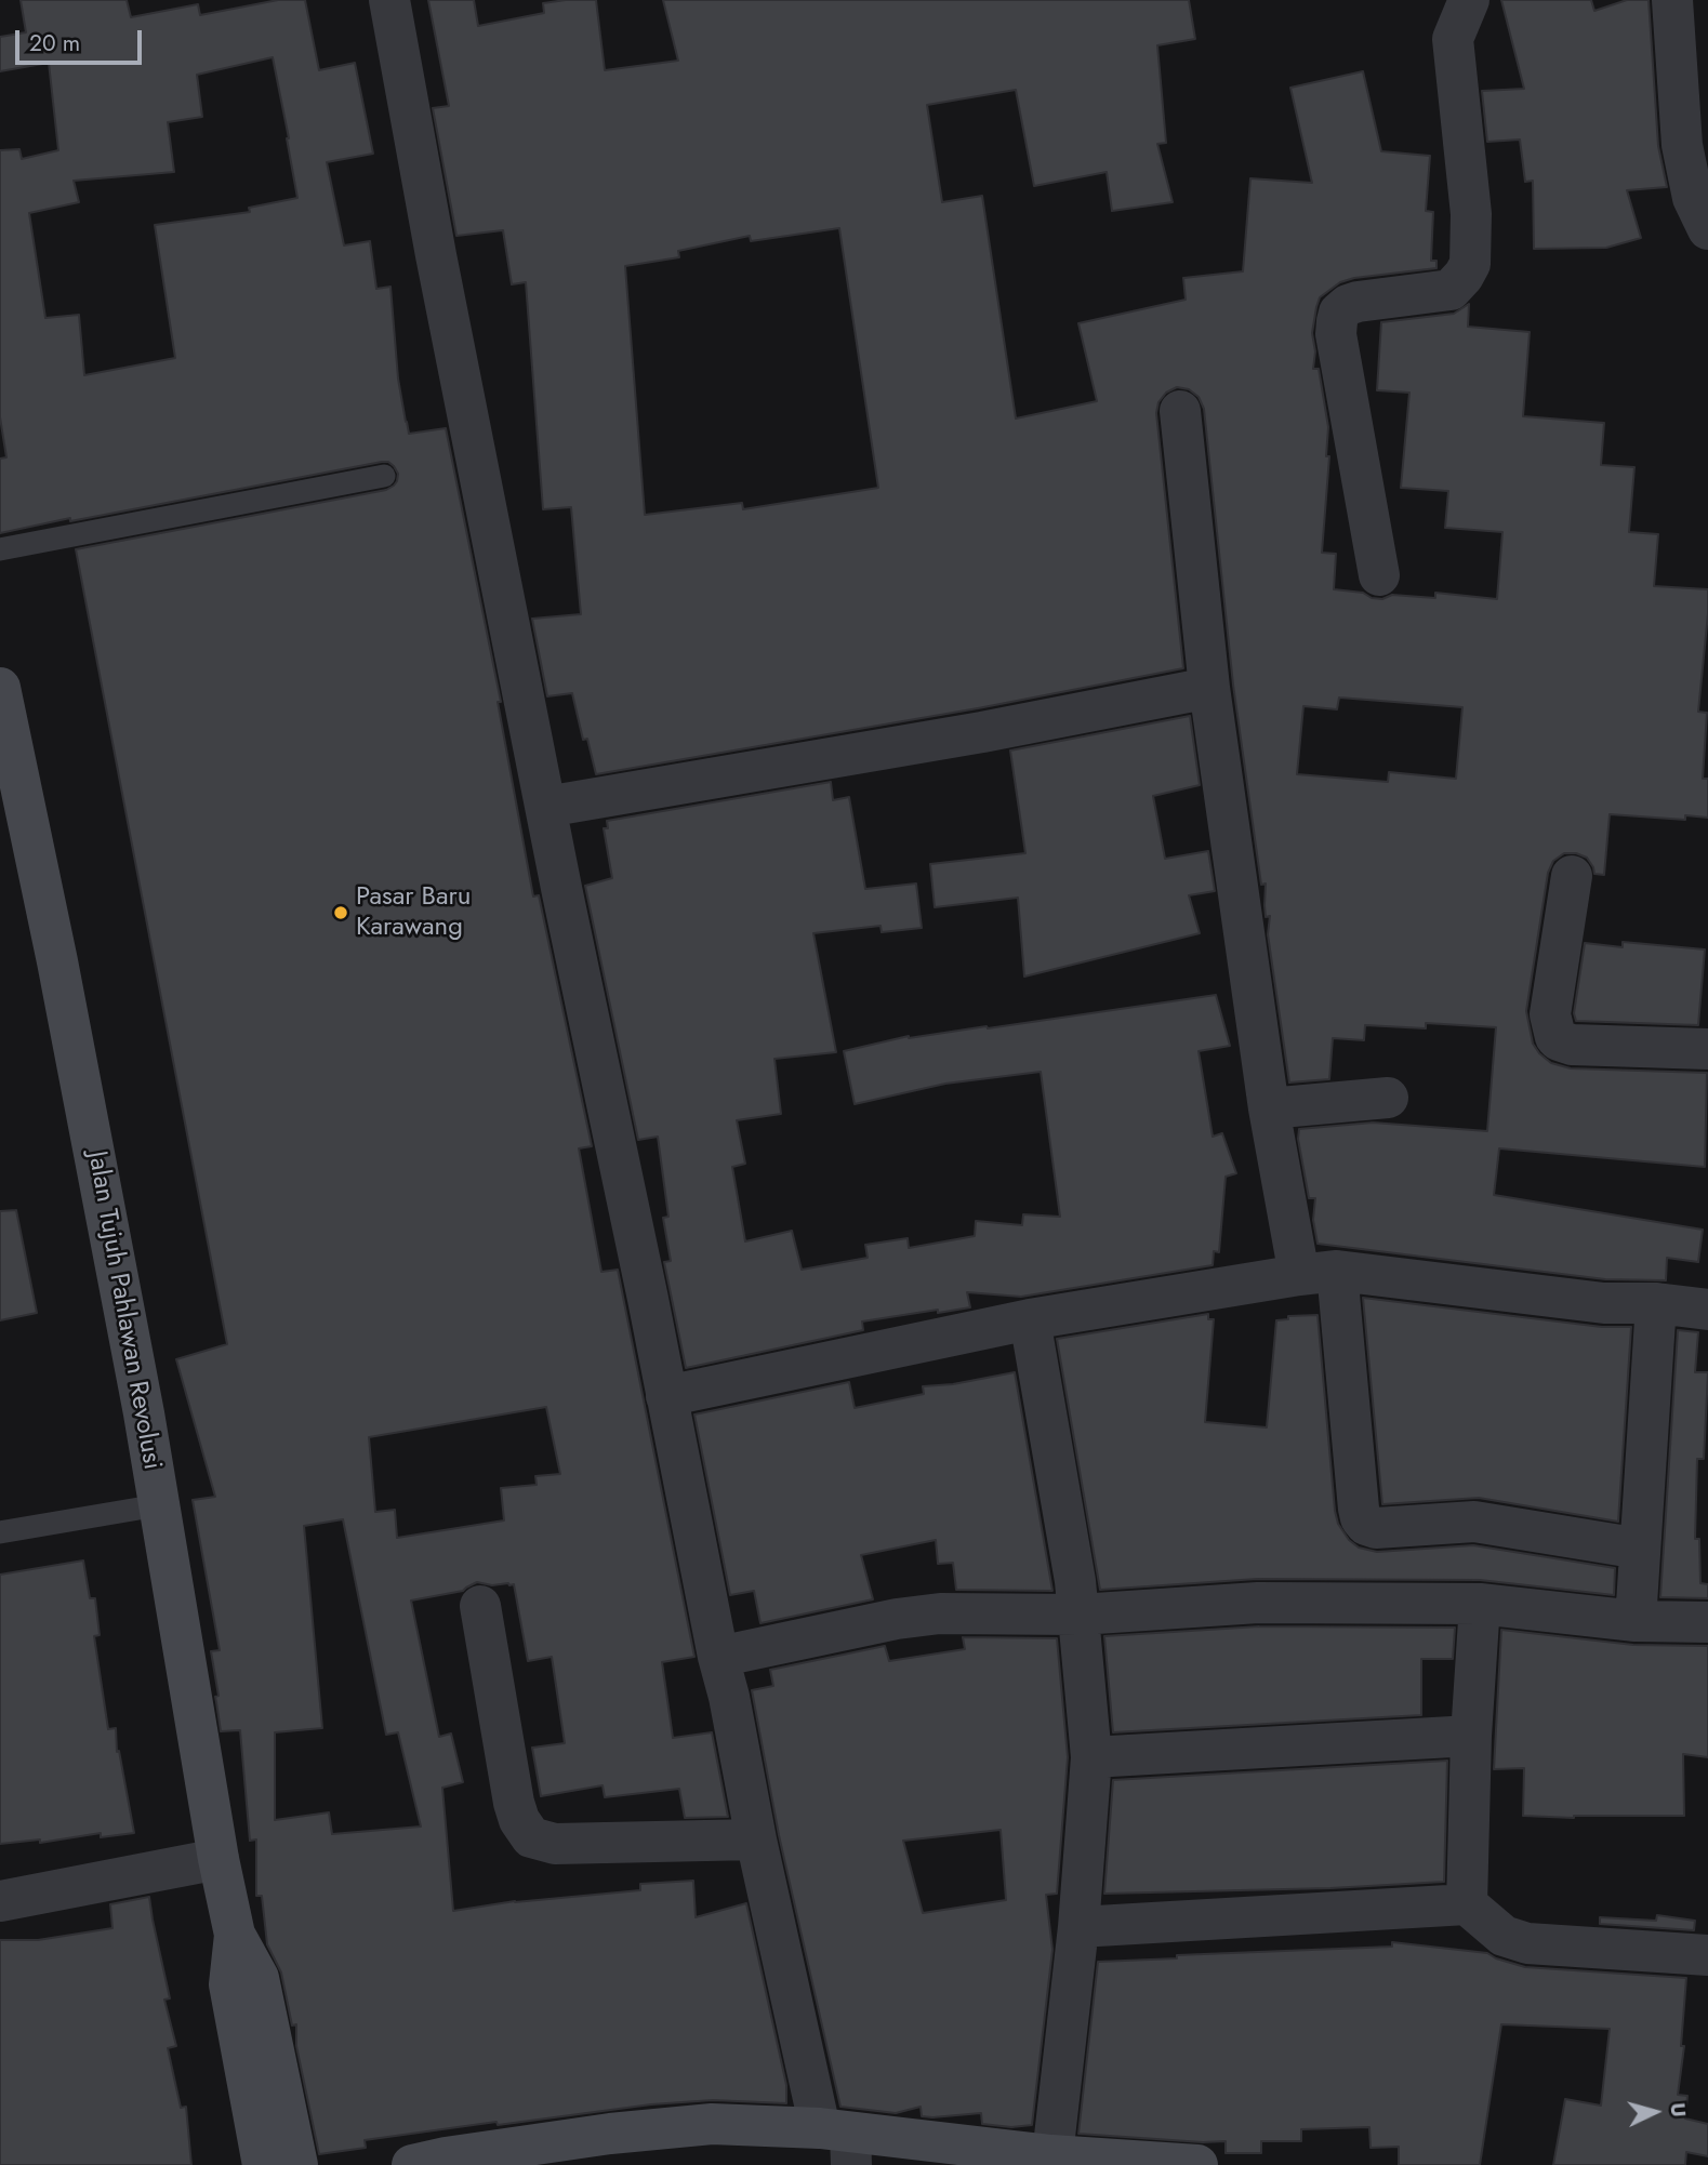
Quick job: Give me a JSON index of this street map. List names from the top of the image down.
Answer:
{
  "streets": {
    "main road": ["Jalan Tujuh Pahlawan Revolusi"]
  },
  "places": ["Pasar Baru Karawang"],
  "scale_bar": "20 m",
  "north": "right"
}
